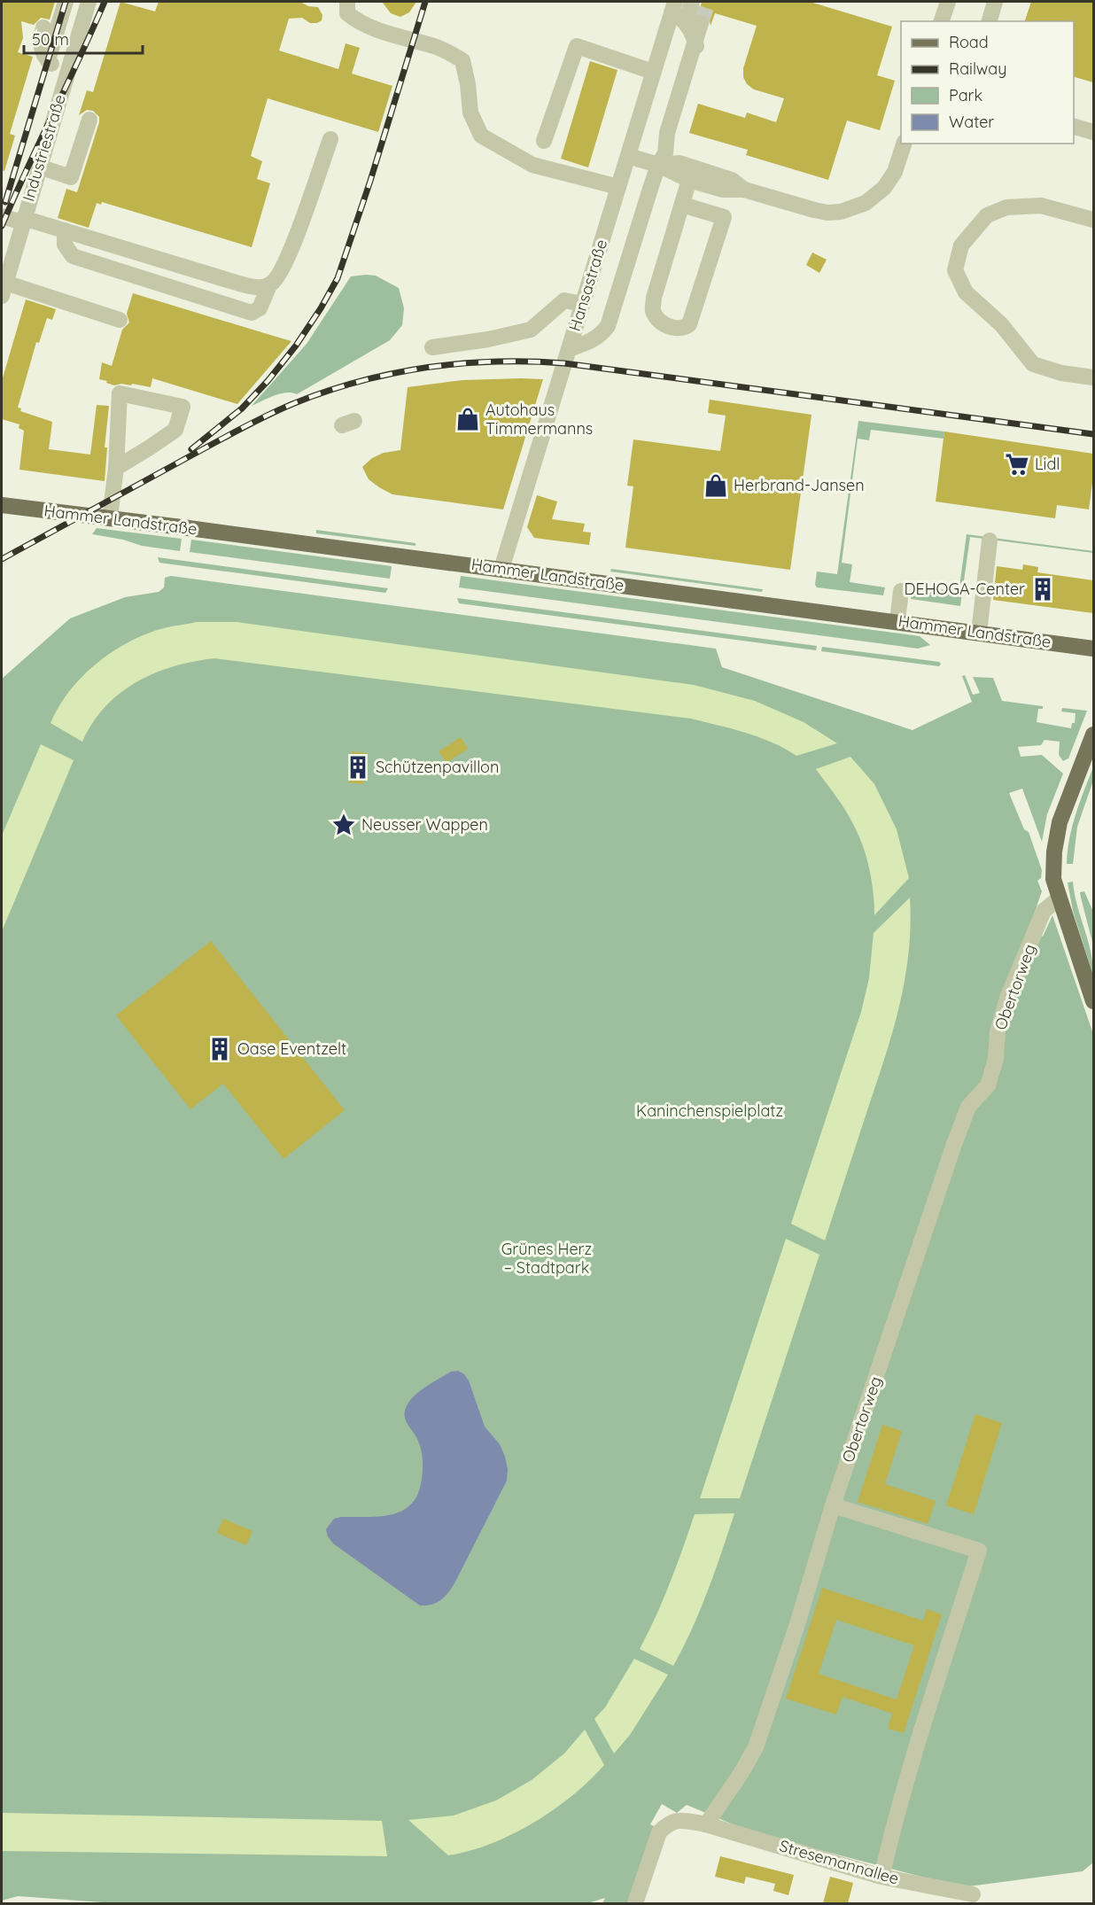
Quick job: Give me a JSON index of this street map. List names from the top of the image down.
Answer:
{
  "streets": {
    "main road": ["Hammer Landstraße"],
    "street": [
      "Industriestraße",
      "Hansastraße",
      "Obertorweg",
      "Stresemannallee"
    ]
  },
  "crossings": [
    ["Hansastraße", "Hammer Landstraße"],
    ["Obertorweg", "Stresemannallee"]
  ],
  "parks": ["Kaninchenspielplatz", "Grünes Herz – Stadtpark"],
  "places": {
    "shop": ["Autohaus Timmermanns", "Herbrand-Jansen"],
    "supermarket": ["Lidl"],
    "building": ["DEHOGA-Center", "Schützenpavillon", "Oase Eventzelt"],
    "place": ["Neusser Wappen"]
  },
  "legend": [
    "Road",
    "Railway",
    "Park",
    "Water"
  ],
  "scale_bar": "50 m"
}
